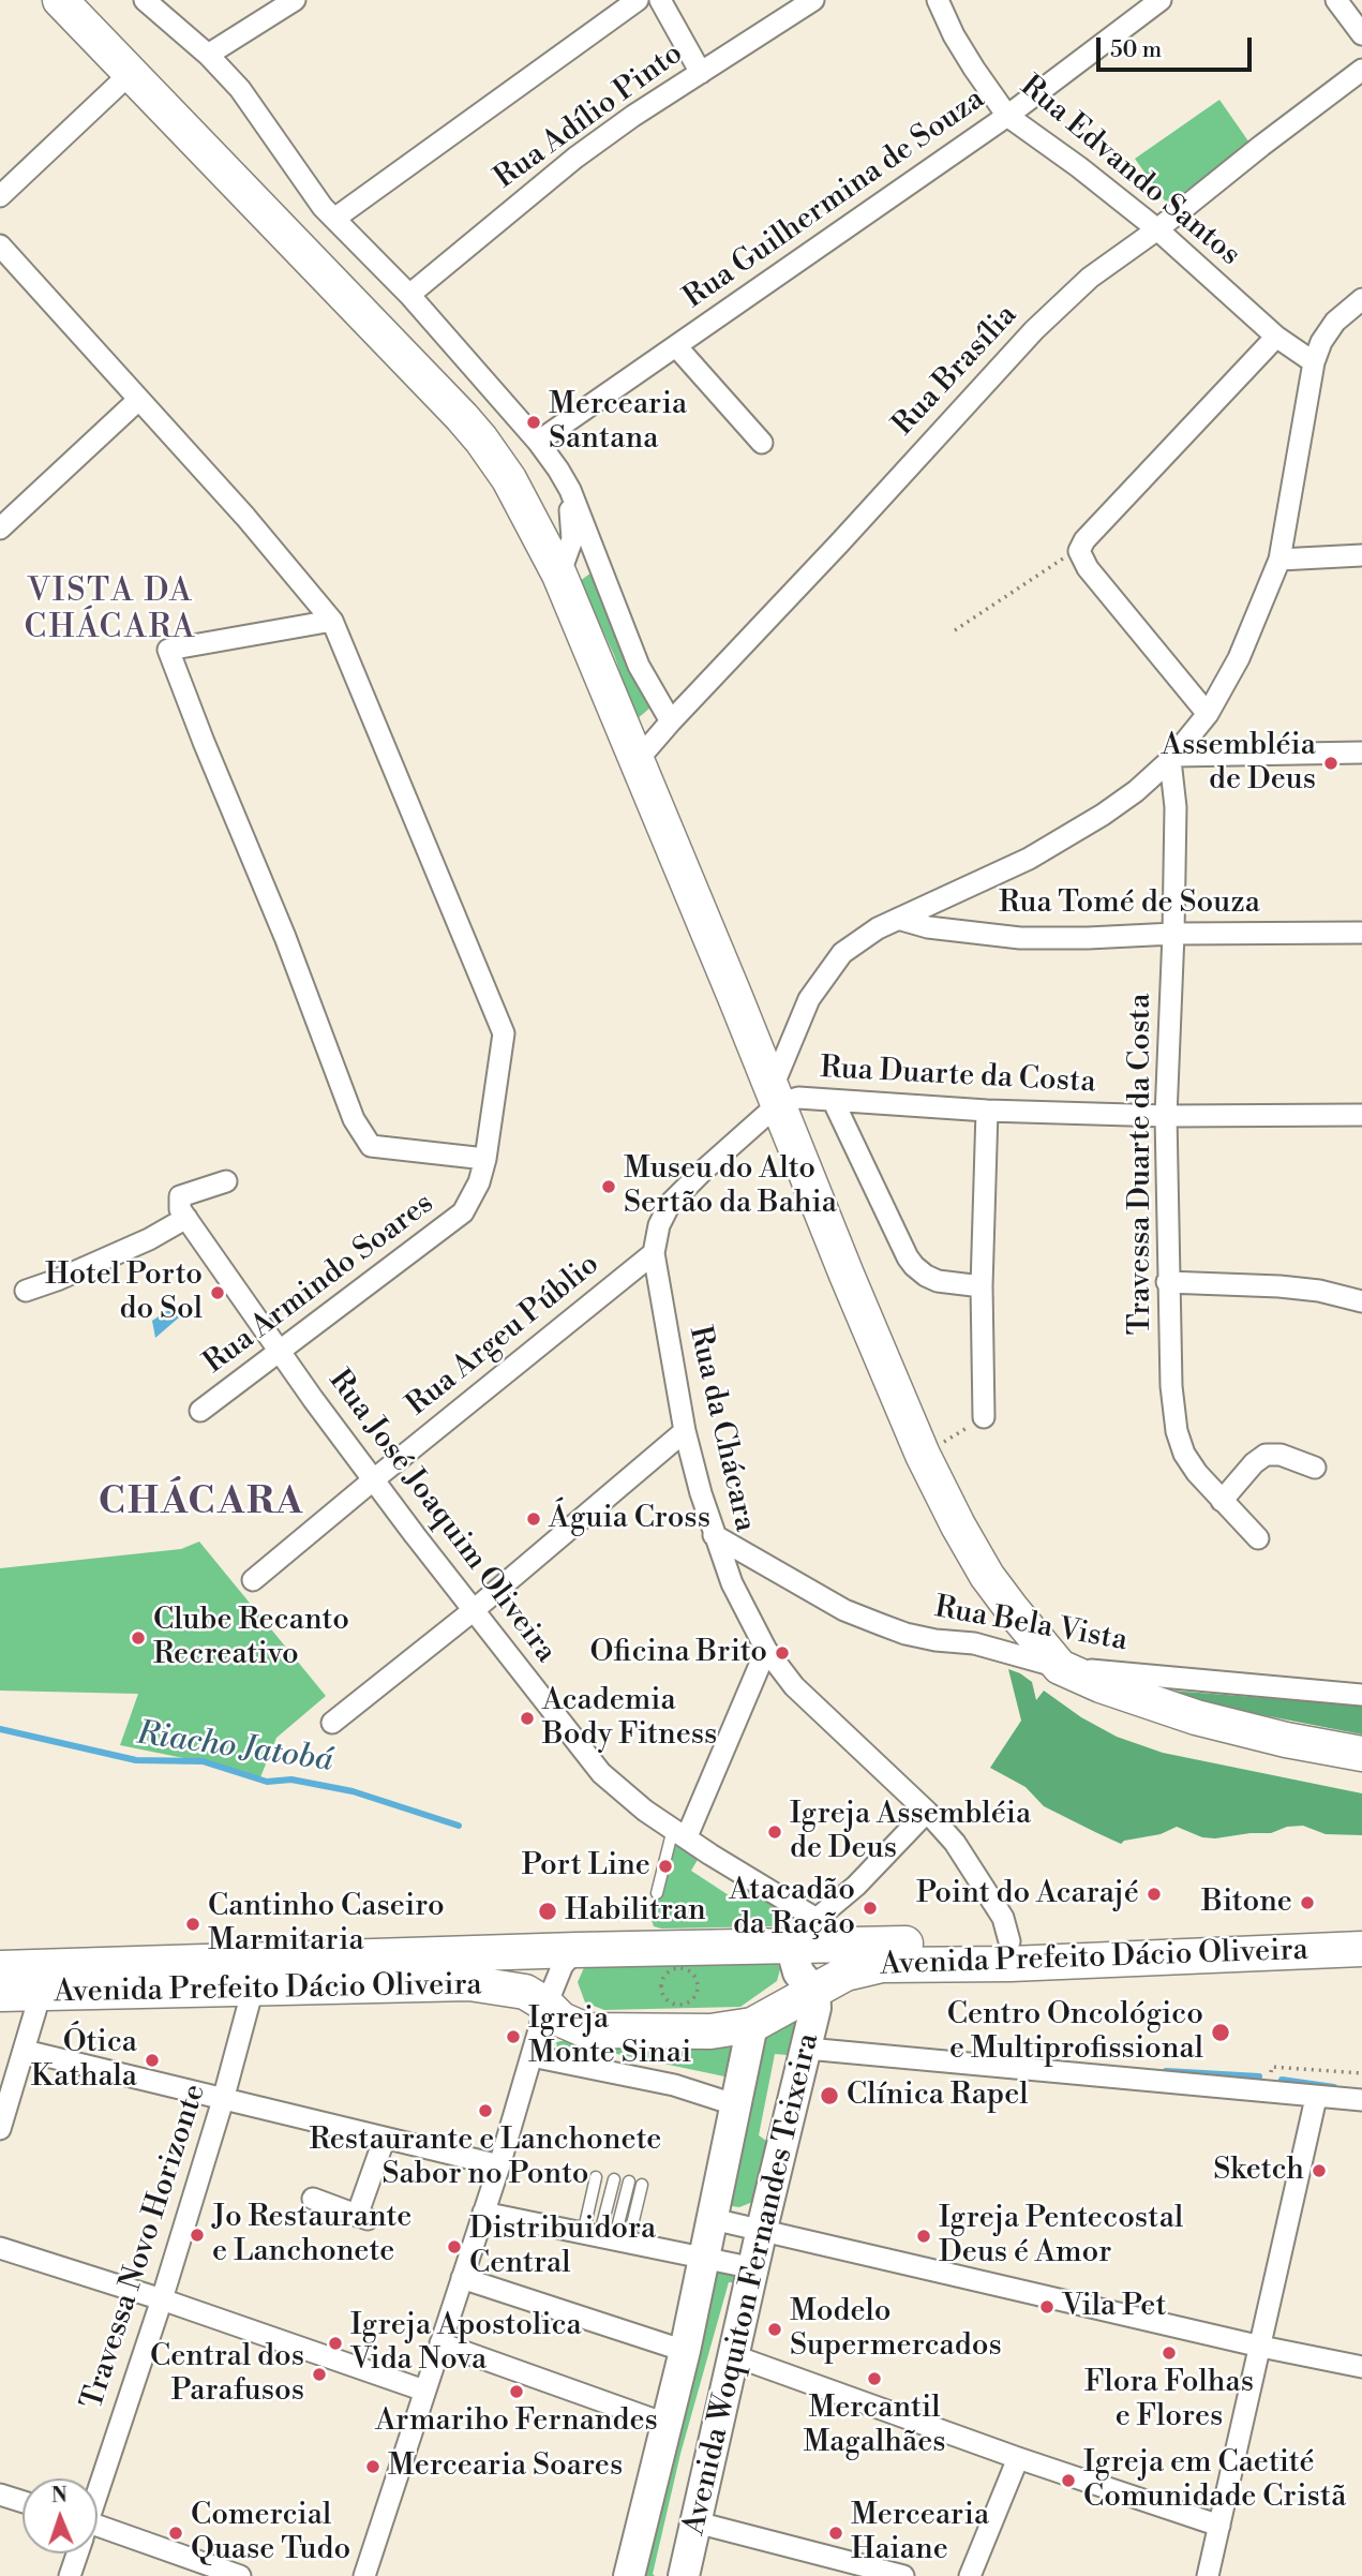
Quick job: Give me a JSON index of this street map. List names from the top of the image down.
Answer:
{
  "streets": {
    "main road": ["Avenida Prefeito Dácio Oliveira", "Avenida Woquiton Fernandes Teixeira"],
    "street": [
      "Rua Adílio Pinto",
      "Rua Edvando Santos",
      "Rua Guilhermina de Souza",
      "Rua Brasília",
      "Rua Tomé de Souza",
      "Rua Duarte da Costa",
      "Travessa Duarte da Costa",
      "Rua Armindo Soares",
      "Rua Argeu Públio",
      "Rua da Chácara",
      "Rua José Joaquim Oliveira",
      "Rua Bela Vista",
      "Travessa Novo Horizonte"
    ]
  },
  "crossings": [
    ["Rua Edvando Santos", "Rua Guilhermina de Souza"],
    ["Rua Edvando Santos", "Rua Brasília"],
    ["Rua Tomé de Souza", "Travessa Duarte da Costa"],
    ["Rua Duarte da Costa", "Travessa Duarte da Costa"],
    ["Rua Duarte da Costa", "Rua da Chácara"],
    ["Rua Armindo Soares", "Rua José Joaquim Oliveira"],
    ["Rua Argeu Públio", "Rua da Chácara"],
    ["Rua Argeu Públio", "Rua José Joaquim Oliveira"],
    ["Rua da Chácara", "Rua Bela Vista"],
    ["Rua da Chácara", "Avenida Prefeito Dácio Oliveira"],
    ["Avenida Prefeito Dácio Oliveira", "Travessa Novo Horizonte"],
    ["Avenida Prefeito Dácio Oliveira", "Avenida Woquiton Fernandes Teixeira"]
  ],
  "districts": ["VISTA DA CHÁCARA", "CHÁCARA"],
  "water": ["Riacho Jatobá"],
  "places": [
    "Mercearia Santana",
    "Assembléia de Deus",
    "Museu do Alto Sertão da Bahia",
    "Hotel Porto do Sol",
    "Águia Cross",
    "Clube Recanto Recreativo",
    "Oficina Brito",
    "Academia Body Fitness",
    "Igreja Assembléia de Deus",
    "Port Line",
    "Point do Acarajé",
    "Bitone",
    "Atacadão da Ração",
    "Habilitran",
    "Cantinho Caseiro Marmitaria",
    "Centro Oncológico e Multiprofissional",
    "Igreja Monte Sinai",
    "Ótica Kathala",
    "Clínica Rapel",
    "Restaurante e Lanchonete Sabor no Ponto",
    "Sketch",
    "Jo Restaurante e Lanchonete",
    "Igreja Pentecostal Deus é Amor",
    "Distribuidora Central",
    "Vila Pet",
    "Modelo Supermercados",
    "Igreja Apostolica Vida Nova",
    "Flora Folhas e Flores",
    "Central dos Parafusos",
    "Mercantil Magalhães",
    "Armariho Fernandes",
    "Mercearia Soares",
    "Igreja em Caetité Comunidade Cristã",
    "Comercial Quase Tudo",
    "Mercearia Haiane"
  ],
  "scale_bar": "50 m",
  "north": "top"
}
